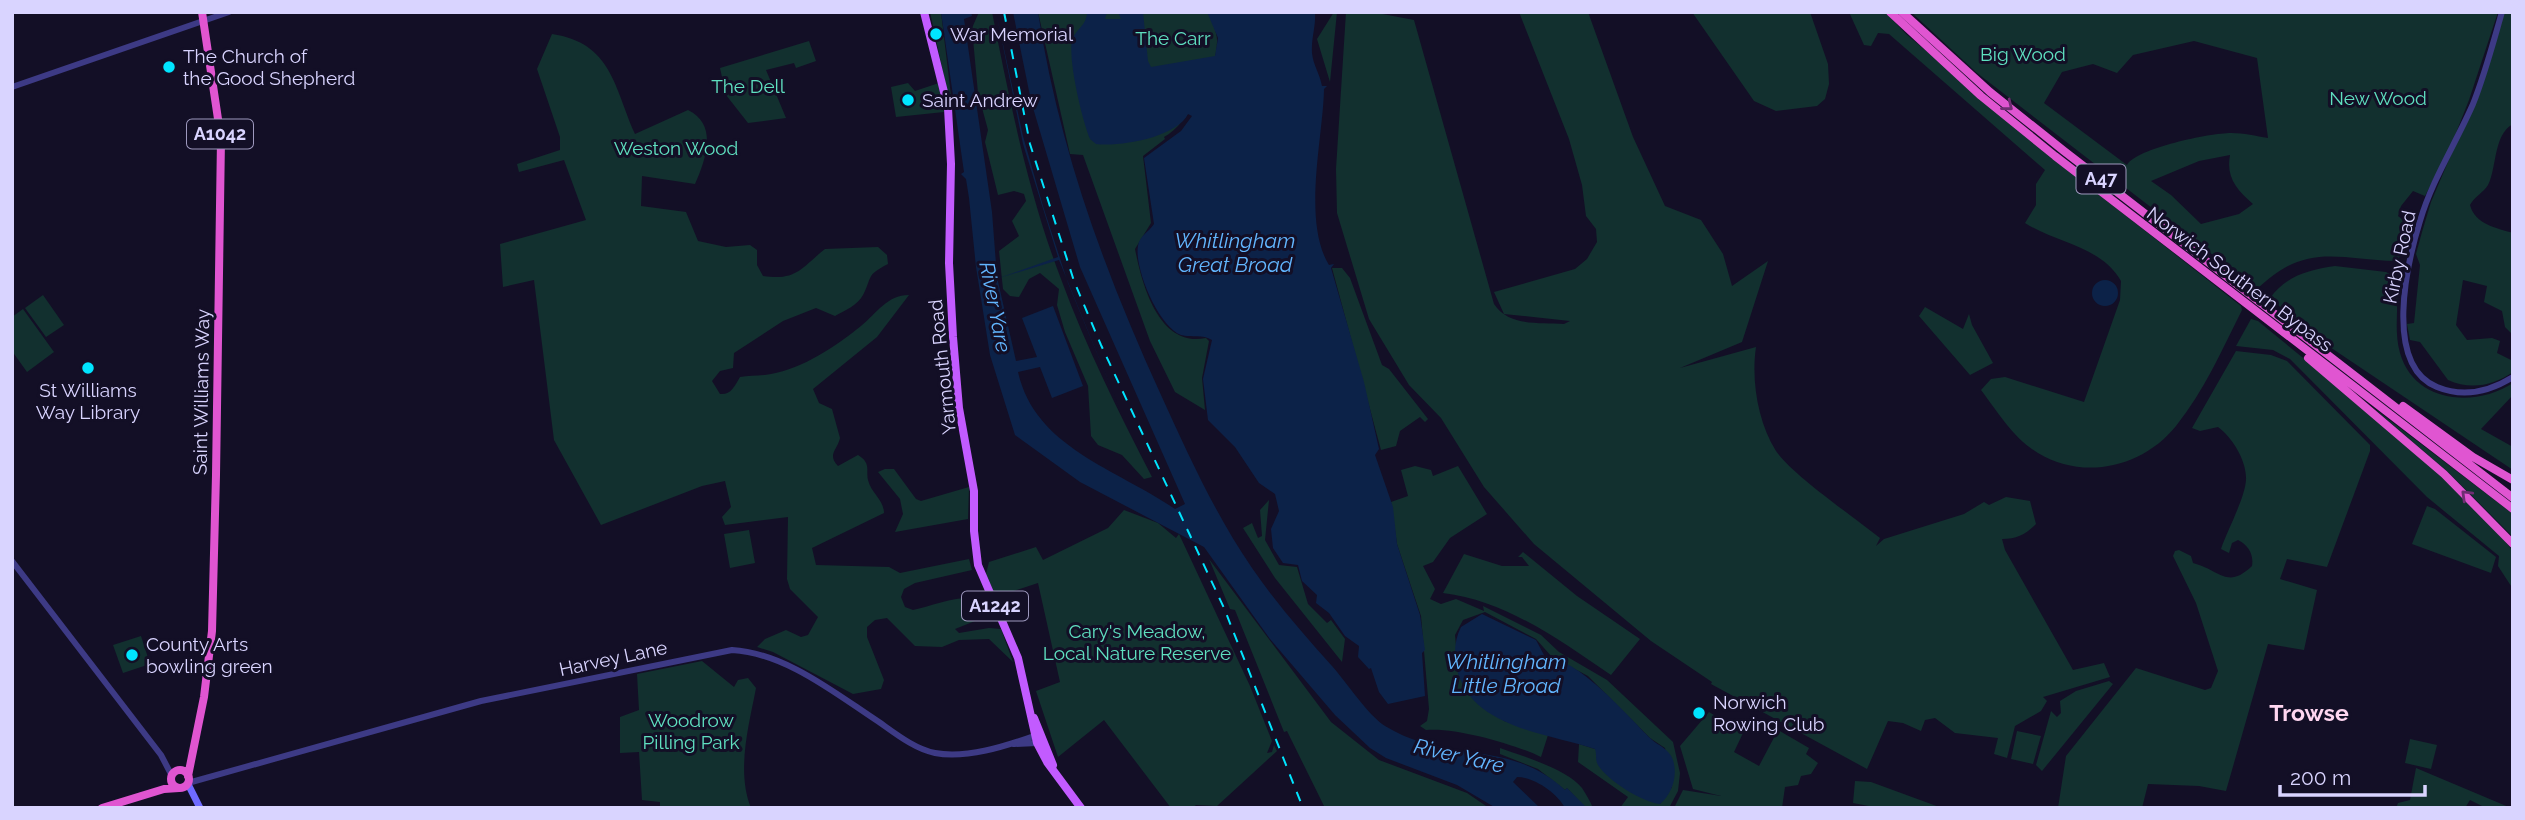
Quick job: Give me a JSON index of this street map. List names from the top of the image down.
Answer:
{
  "streets": {
    "highway": [
      "A1042",
      "A47",
      "Norwich Southern Bypass",
      "Saint Williams Way"
    ],
    "main road": ["Yarmouth Road", "A1242"],
    "street": ["Kirby Road", "Harvey Lane"]
  },
  "crossings": [
    ["A47", "Norwich Southern Bypass"],
    ["Yarmouth Road", "A1242"],
    ["Yarmouth Road", "Harvey Lane"],
    ["Saint Williams Way", "Harvey Lane"],
    ["A1242", "Harvey Lane"]
  ],
  "districts": ["Trowse"],
  "water": ["Whitlingham Great Broad", "River Yare", "Whitlingham Little Broad"],
  "parks": [
    "The Carr",
    "Big Wood",
    "The Dell",
    "New Wood",
    "Weston Wood",
    "Cary's Meadow, Local Nature Reserve",
    "Woodrow Pilling Park"
  ],
  "places": [
    "War Memorial",
    "The Church of the Good Shepherd",
    "Saint Andrew",
    "St Williams Way Library",
    "County Arts bowling green",
    "Norwich Rowing Club"
  ],
  "scale_bar": "200 m"
}
